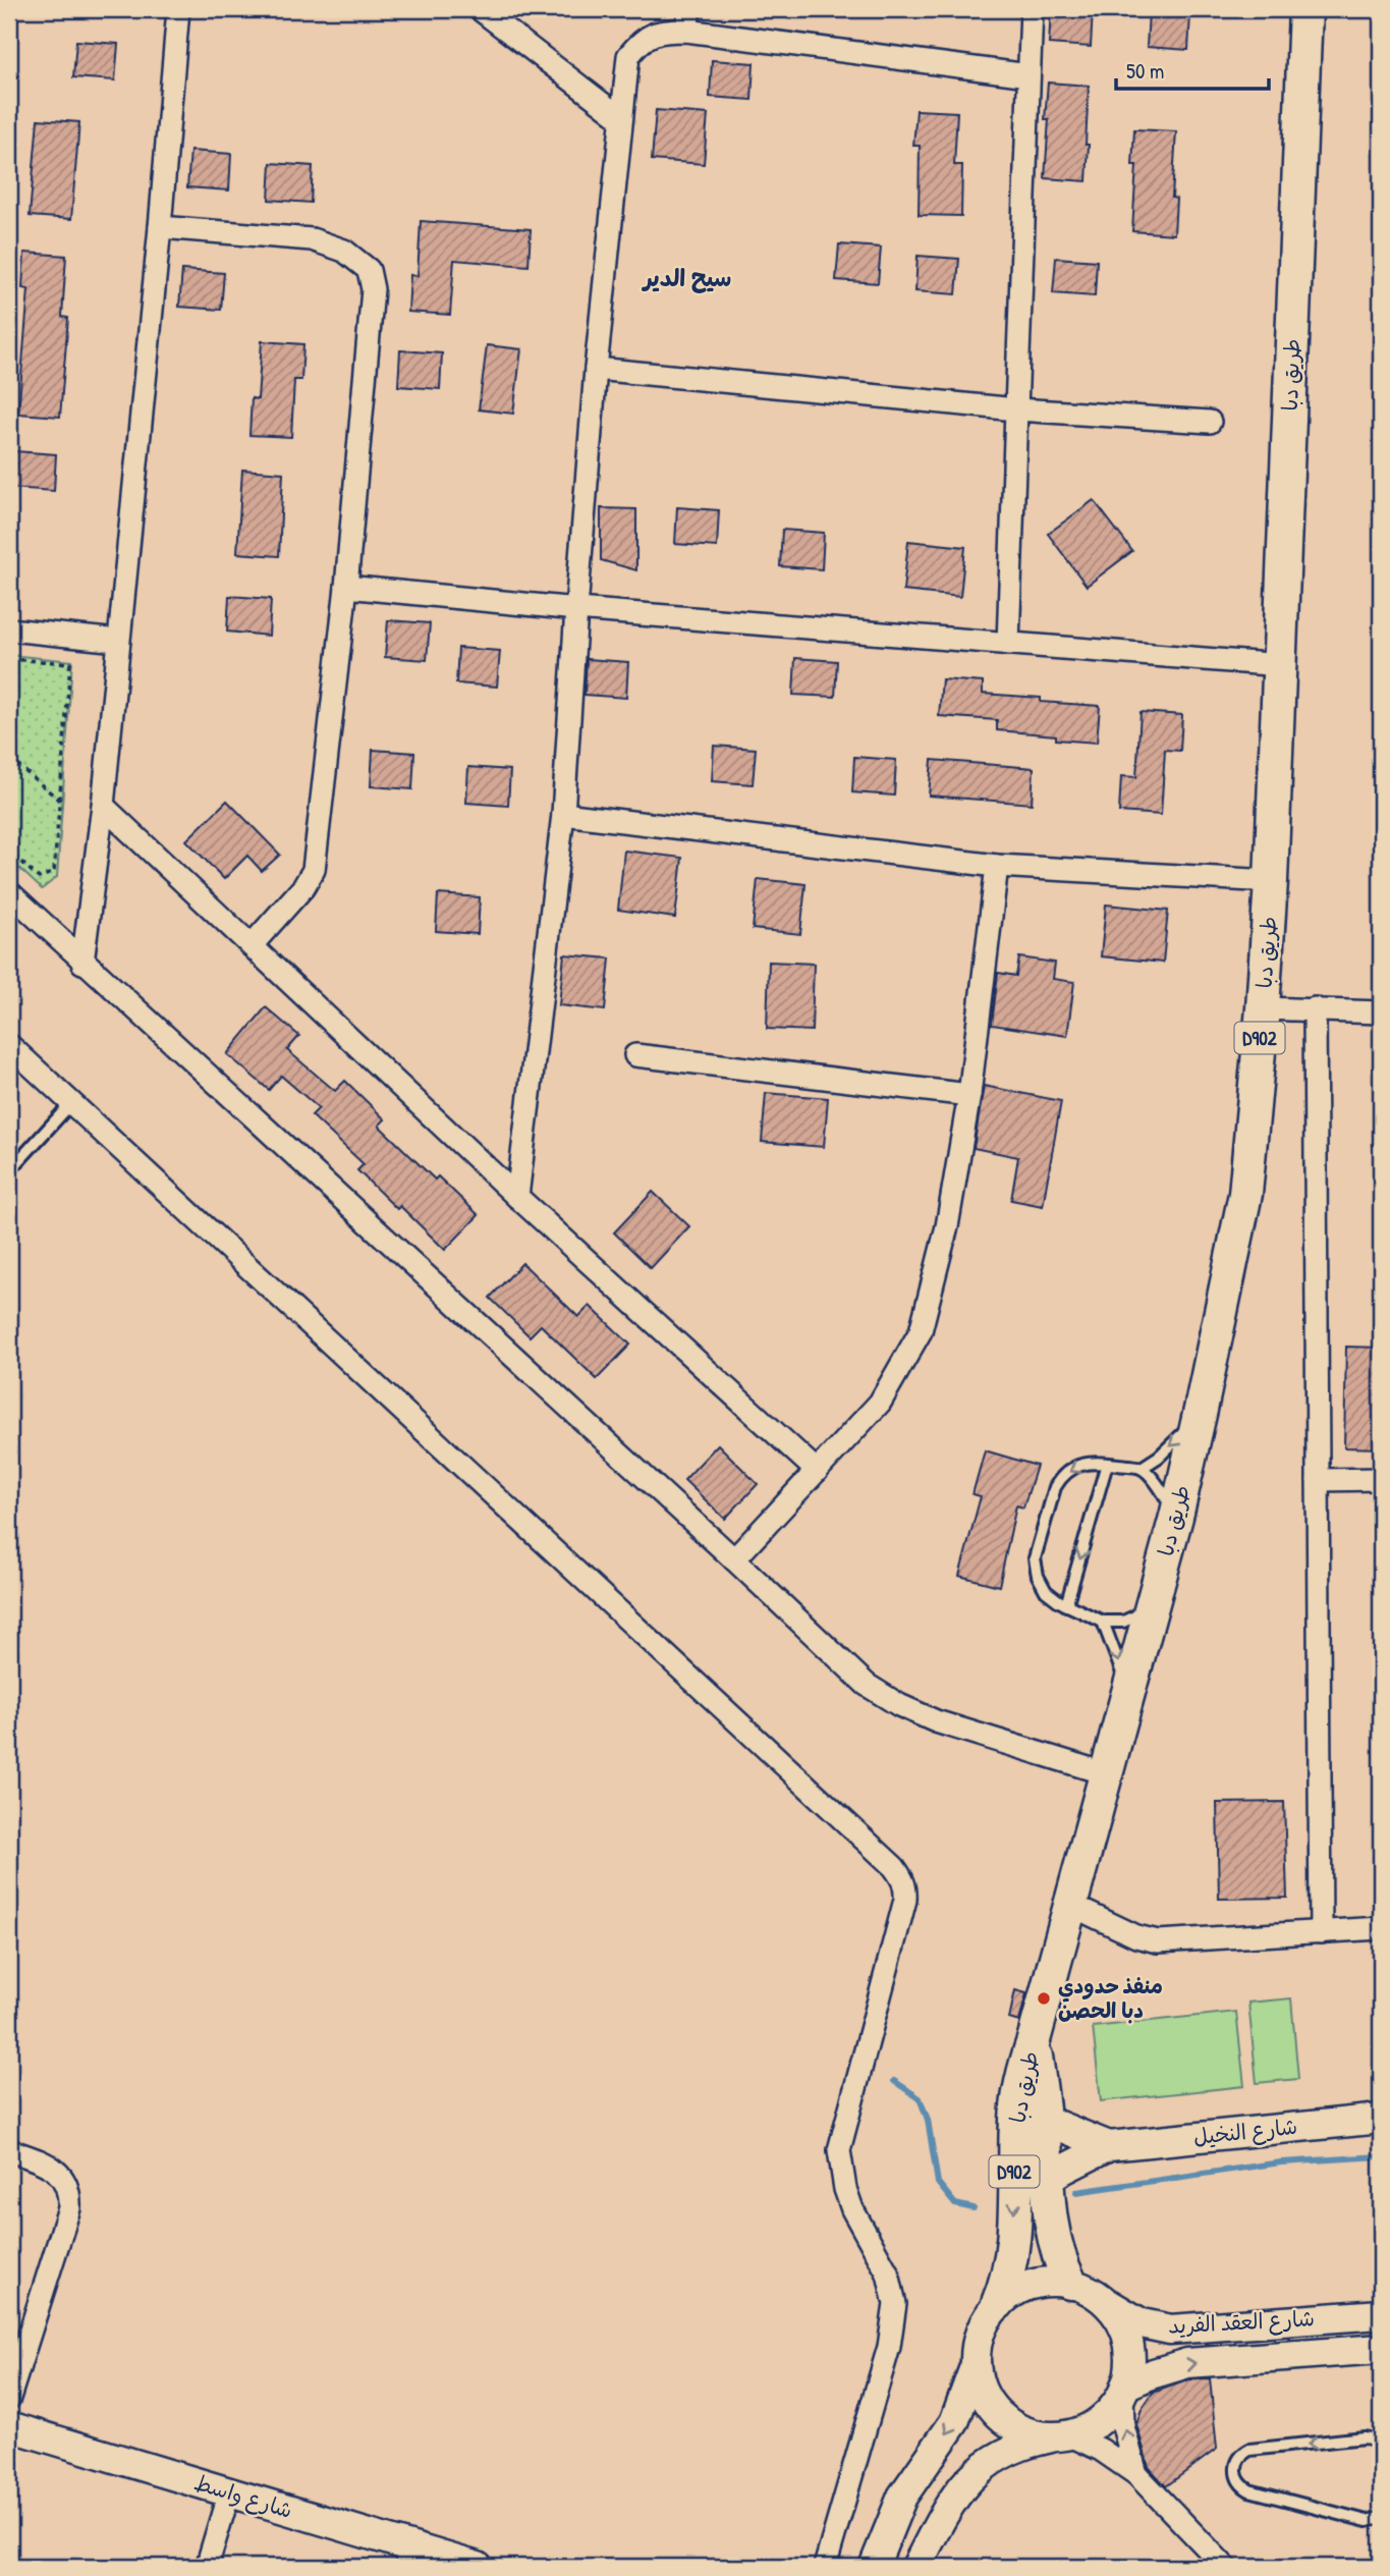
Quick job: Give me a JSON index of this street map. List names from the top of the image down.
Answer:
{
  "streets": {
    "main road": [
      "طريق دبا",
      "D902",
      "شارع النخيل",
      "شارع العقد الفريد",
      "شارع واسط"
    ]
  },
  "crossings": [
    ["طريق دبا", "شارع النخيل"],
    ["طريق دبا", "شارع العقد الفريد"]
  ],
  "districts": ["سيح الدير"],
  "places": ["منفذ حدودي دبا الحصن"],
  "scale_bar": "50 m"
}
